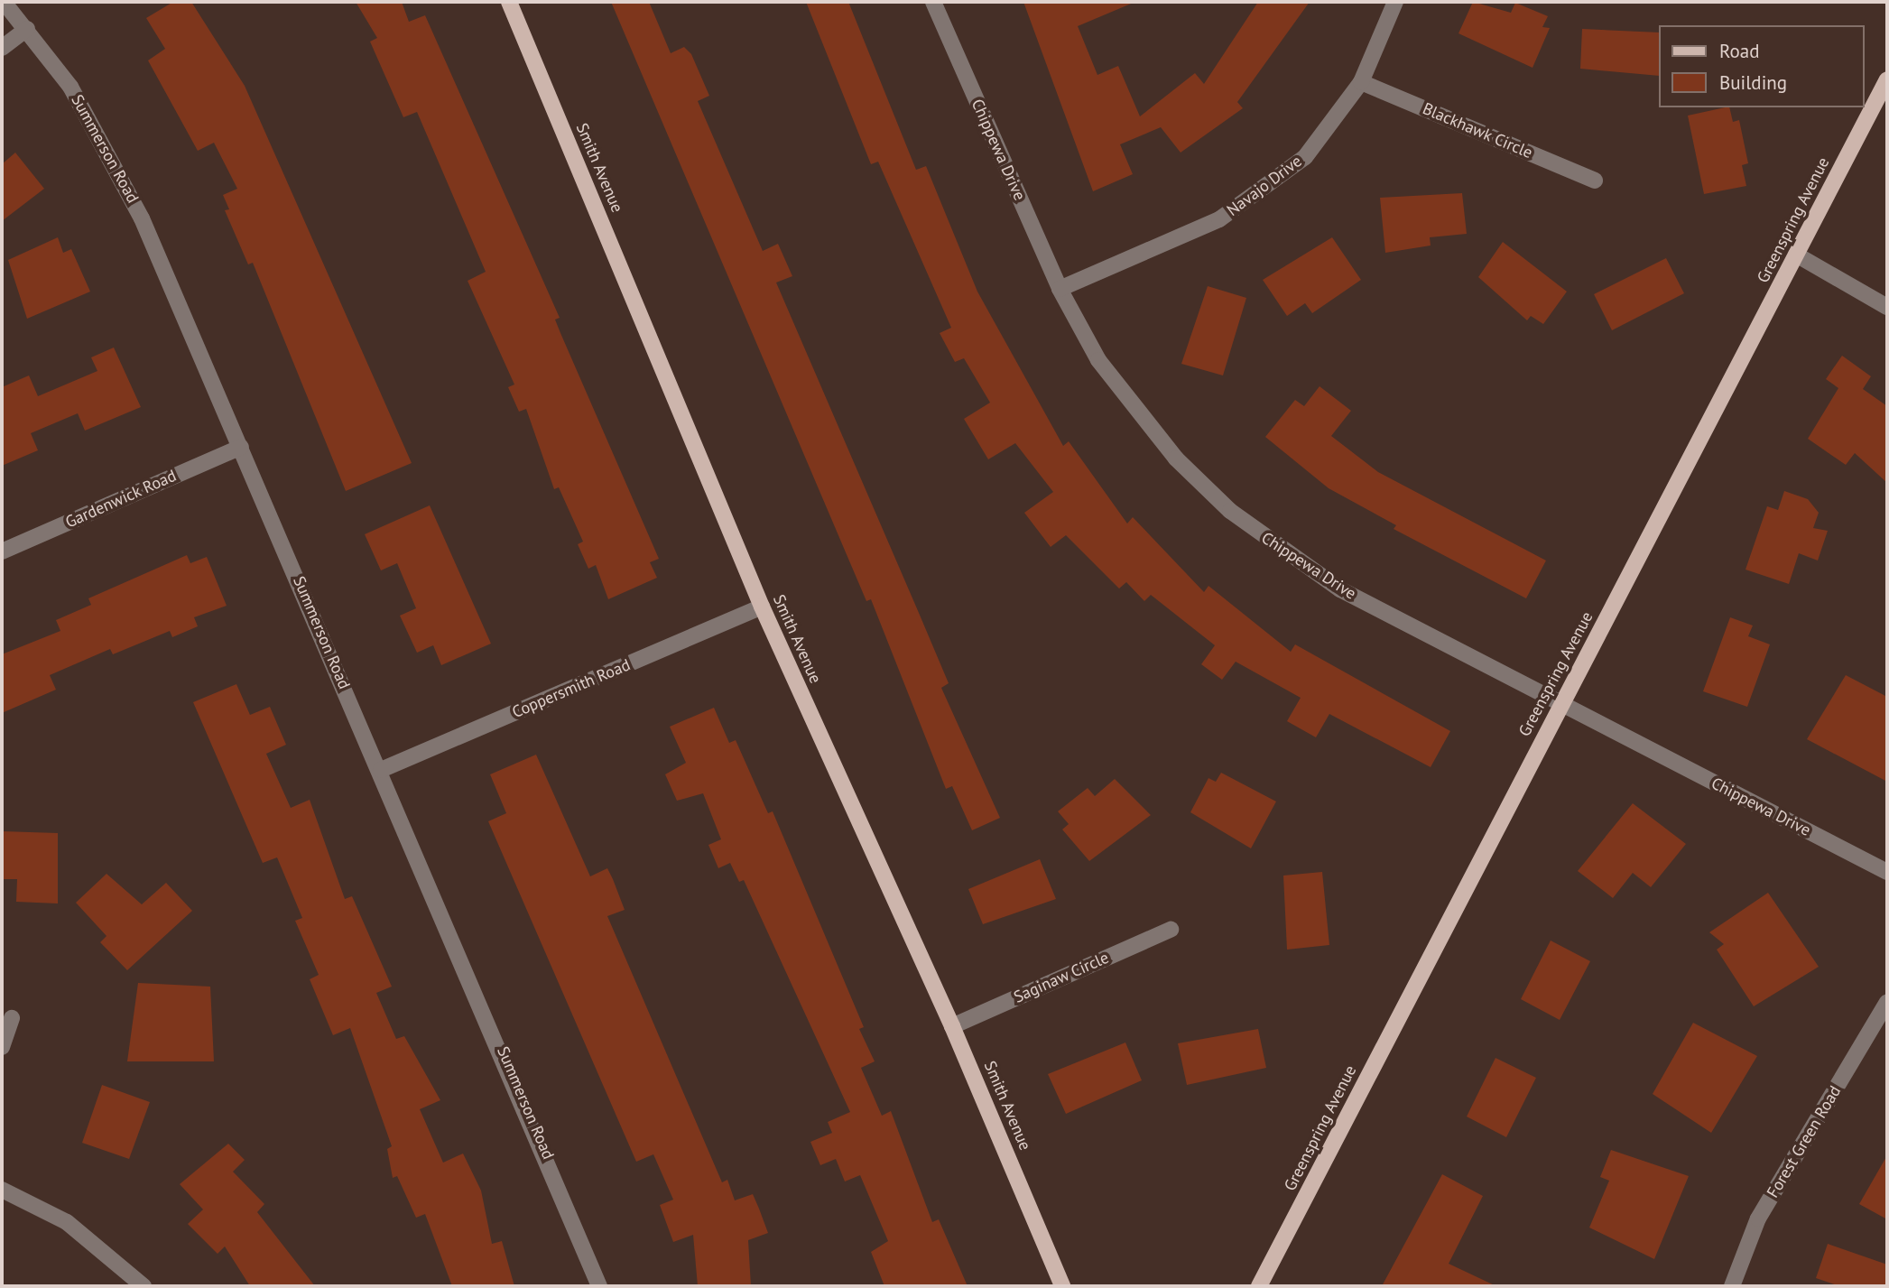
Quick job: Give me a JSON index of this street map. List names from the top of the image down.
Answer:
{
  "streets": {
    "main road": ["Smith Avenue", "Greenspring Avenue"],
    "street": [
      "Blackhawk Circle",
      "Summerson Road",
      "Chippewa Drive",
      "Navajo Drive",
      "Gardenwick Road",
      "Coppersmith Road",
      "Saginaw Circle",
      "Forest Green Road"
    ]
  },
  "crossings": [
    ["Blackhawk Circle", "Navajo Drive"],
    ["Summerson Road", "Gardenwick Road"],
    ["Summerson Road", "Coppersmith Road"],
    ["Chippewa Drive", "Navajo Drive"],
    ["Chippewa Drive", "Greenspring Avenue"],
    ["Smith Avenue", "Coppersmith Road"],
    ["Smith Avenue", "Saginaw Circle"]
  ],
  "legend": ["Road", "Building"]
}
